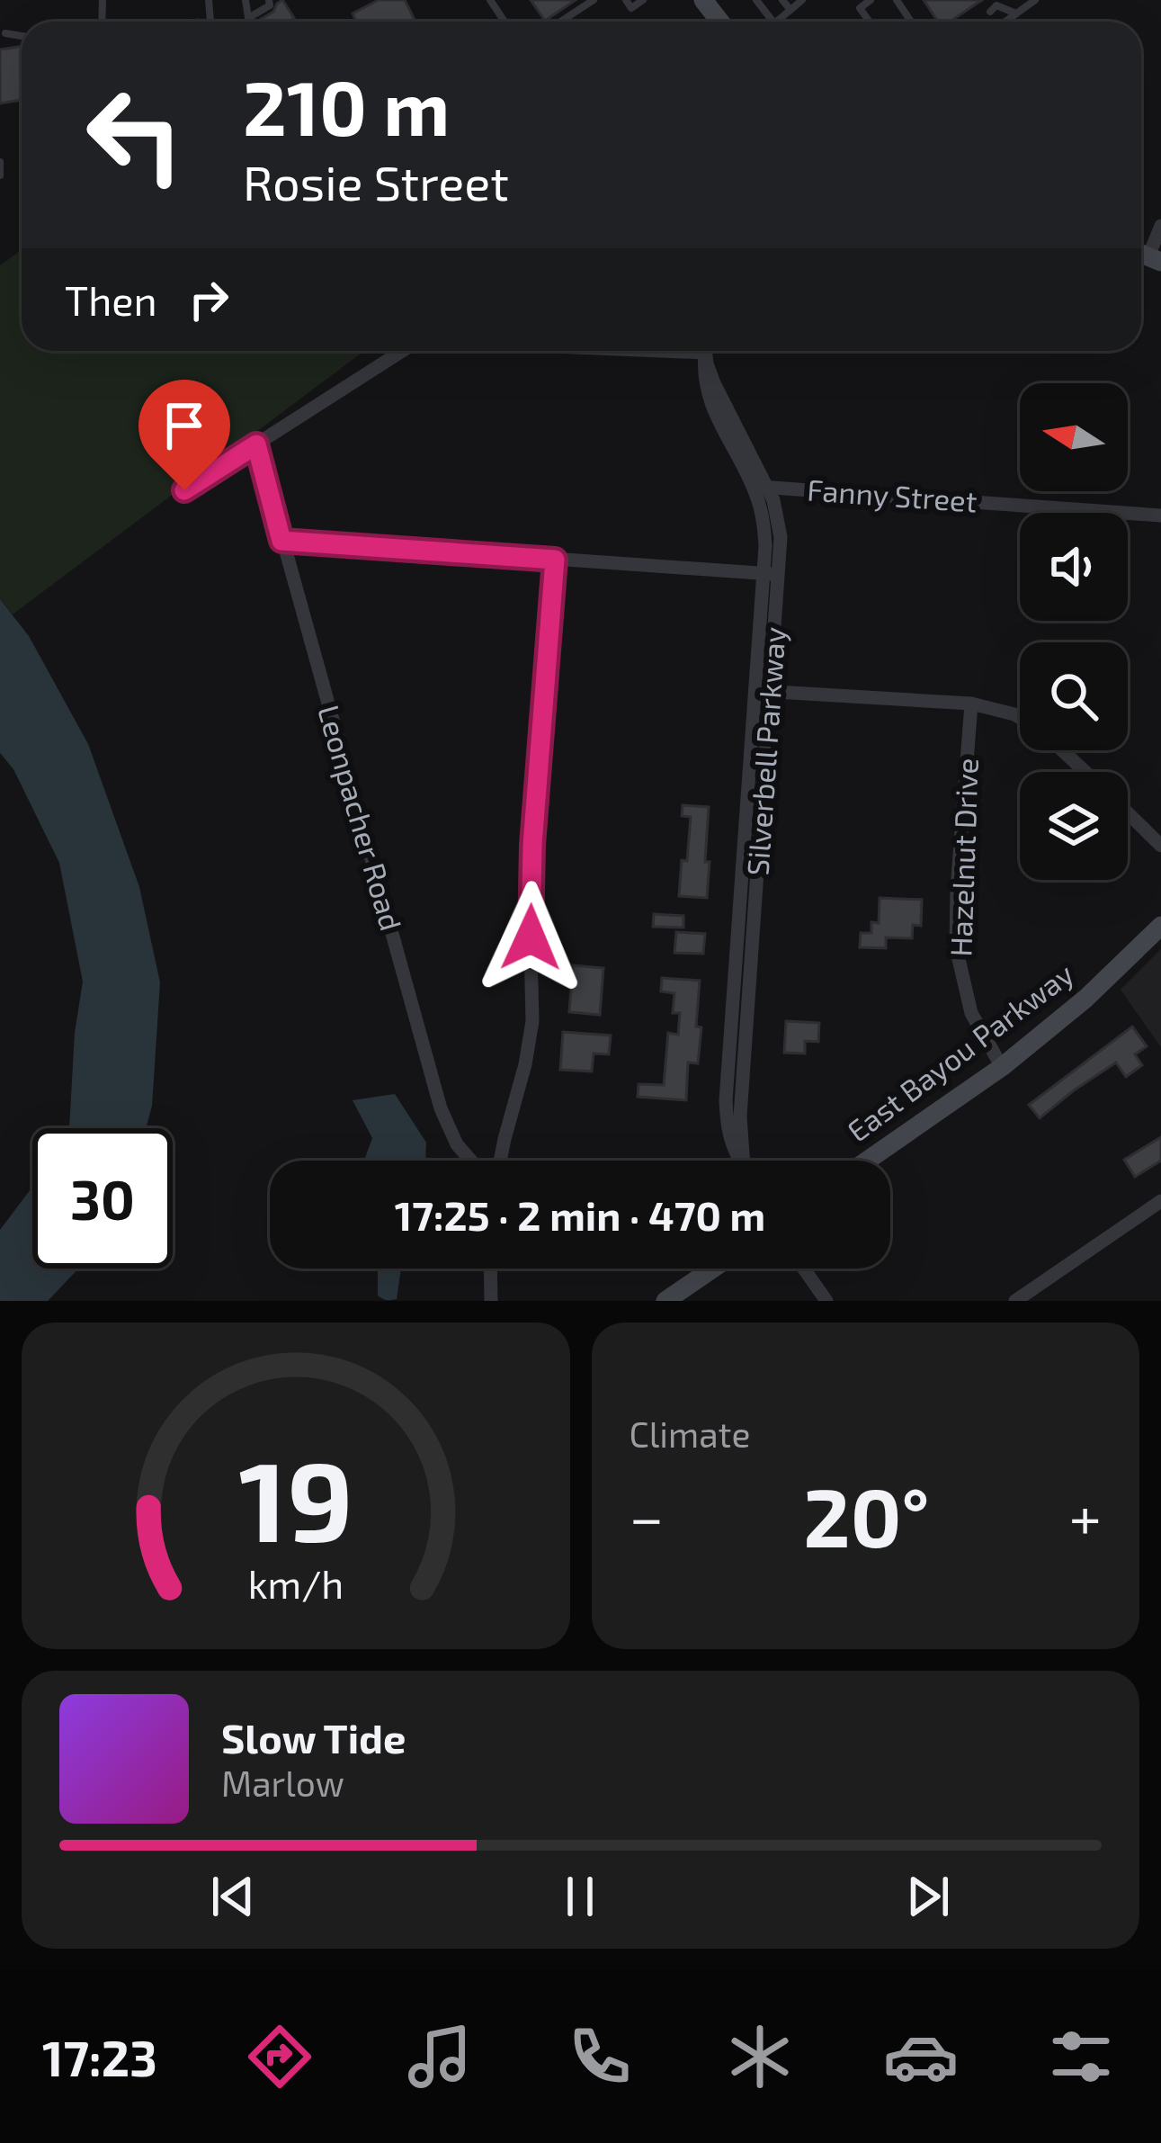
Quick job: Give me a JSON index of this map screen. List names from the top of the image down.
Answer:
{
  "streets": {
    "street": [
      "Fanny Street",
      "Silverbell Parkway",
      "Leonpacher Road",
      "Hazelnut Drive",
      "East Bayou Parkway"
    ]
  },
  "crossings": [
    ["Fanny Street", "Silverbell Parkway"],
    ["Hazelnut Drive", "East Bayou Parkway"]
  ],
  "north": "left",
  "page": {
    "turn": ["210 m", "Rosie Street"],
    "then": "Then",
    "limit": "30",
    "trip": "17:25 · 2 min · 470 m",
    "tile": "Climate",
    "heat": ["−", "20°", "+"],
    "song": ["Slow Tide", "Marlow"],
    "tabs": "17:23",
    "gauge": ["19", "km/h"]
  }
}
